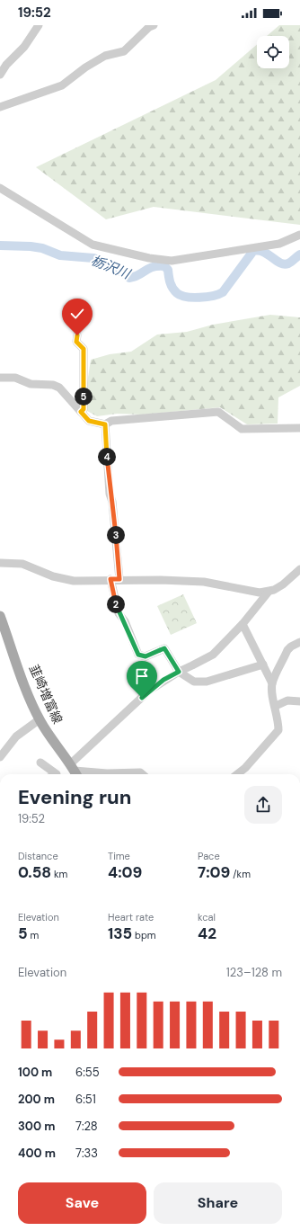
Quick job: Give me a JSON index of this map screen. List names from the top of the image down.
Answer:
{
  "streets": {
    "main road": ["韮崎増富線"]
  },
  "water": ["栃沢川"],
  "page": {
    "status": "19:52",
    "pins": [
      "5",
      "4",
      "3",
      "2"
    ],
    "heading": ["Evening run", "19:52"],
    "stats": [
      ["Distance", "0.58 km"],
      ["Time", "4:09"],
      ["Pace", "7:09 /km"],
      ["Elevation", "5 m"],
      ["Heart rate", "135 bpm"],
      ["kcal", "42"]
    ],
    "chart": ["Elevation", "123–128 m"],
    "list": [
      {
        "name": "100 m",
        "note": "6:55"
      },
      {
        "name": "200 m",
        "note": "6:51"
      },
      {
        "name": "300 m",
        "note": "7:28"
      },
      {
        "name": "400 m",
        "note": "7:33"
      }
    ],
    "buttons": ["Save", "Share"]
  }
}
